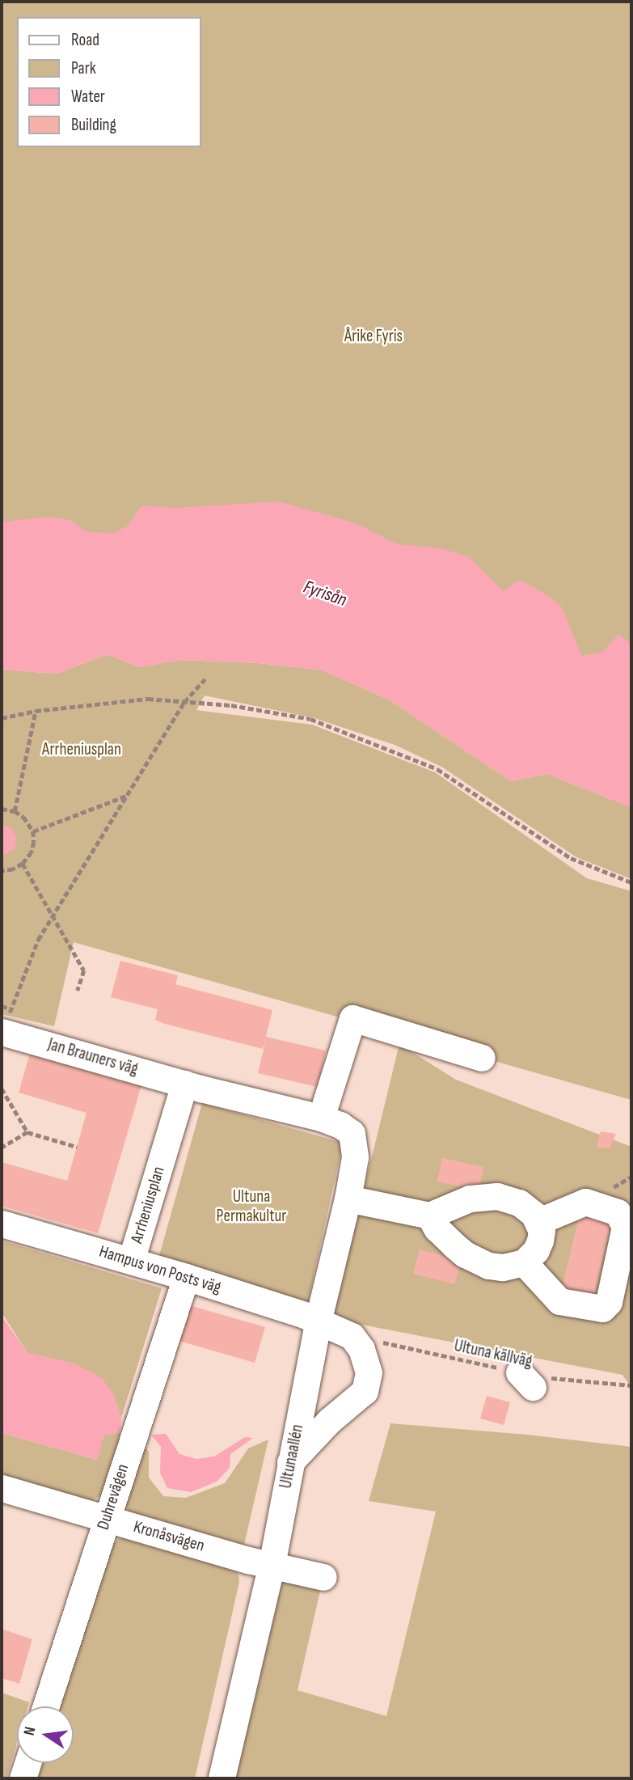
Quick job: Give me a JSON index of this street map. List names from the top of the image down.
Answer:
{
  "streets": {
    "street": [
      "Jan Brauners väg",
      "Arrheniusplan",
      "Hampus von Posts väg",
      "Ultunaallén",
      "Duhrevägen",
      "Kronåsvägen"
    ],
    "path": ["Ultuna källväg"]
  },
  "crossings": [
    ["Jan Brauners väg", "Arrheniusplan"],
    ["Jan Brauners väg", "Ultunaallén"],
    ["Arrheniusplan", "Hampus von Posts väg"],
    ["Hampus von Posts väg", "Ultuna källväg"],
    ["Hampus von Posts väg", "Ultunaallén"],
    ["Hampus von Posts väg", "Duhrevägen"],
    ["Ultunaallén", "Kronåsvägen"],
    ["Duhrevägen", "Kronåsvägen"]
  ],
  "water": ["Fyrisån"],
  "parks": ["Årike Fyris", "Arrheniusplan", "Ultuna Permakultur"],
  "legend": [
    "Road",
    "Park",
    "Water",
    "Building"
  ],
  "north": "left"
}
